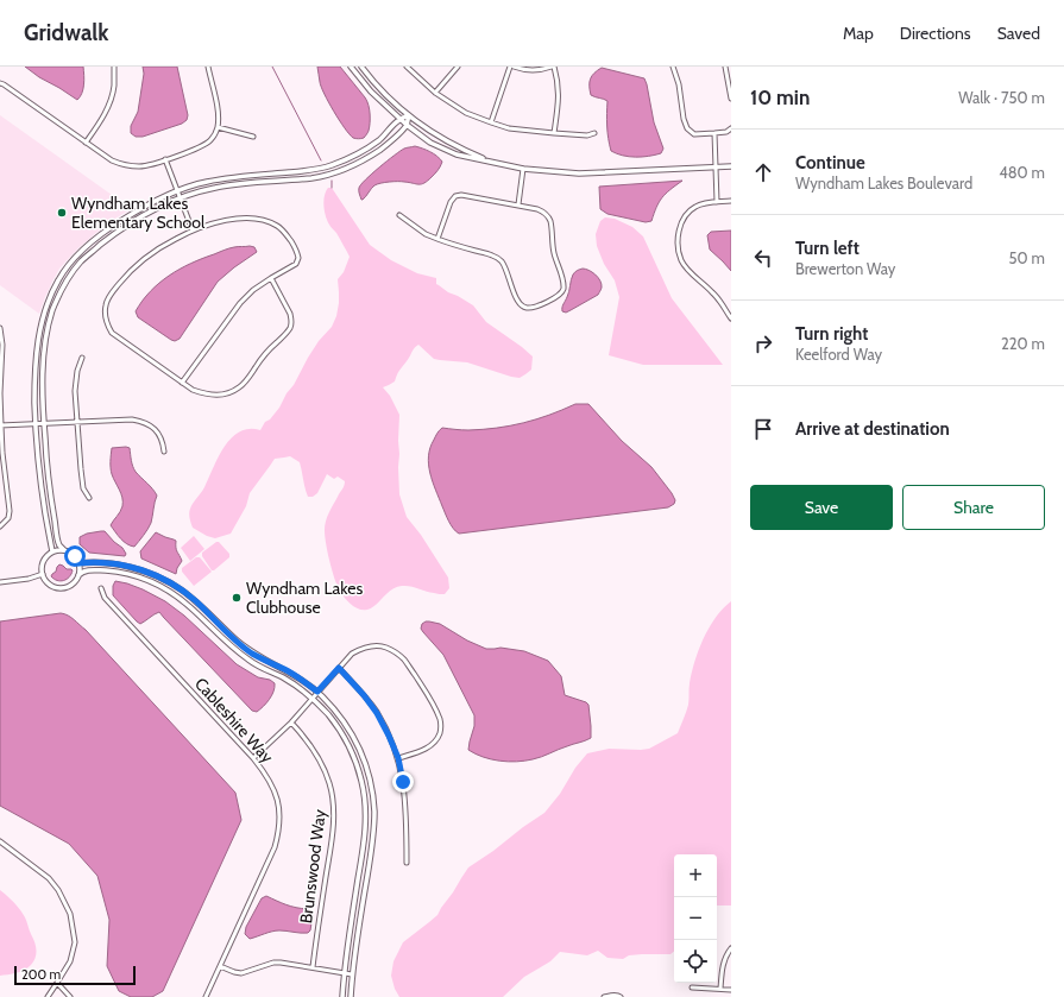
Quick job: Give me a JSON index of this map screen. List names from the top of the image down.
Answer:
{
  "streets": {
    "street": ["Cableshire Way", "Brunswood Way"]
  },
  "places": ["Wyndham Lakes Elementary School", "Wyndham Lakes Clubhouse"],
  "scale_bar": "200 m",
  "page": {
    "header": "Gridwalk",
    "nav": ["Map", "Directions", "Saved"],
    "heading": ["10 min", "Walk · 750 m"],
    "list": [
      ["Continue", "Wyndham Lakes Boulevard", "480 m"],
      ["Turn left", "Brewerton Way", "50 m"],
      ["Turn right", "Keelford Way", "220 m"],
      "Arrive at destination"
    ],
    "buttons": ["Save", "Share"],
    "map_buttons": ["+", "−"],
    "scale": "200 m"
  }
}
